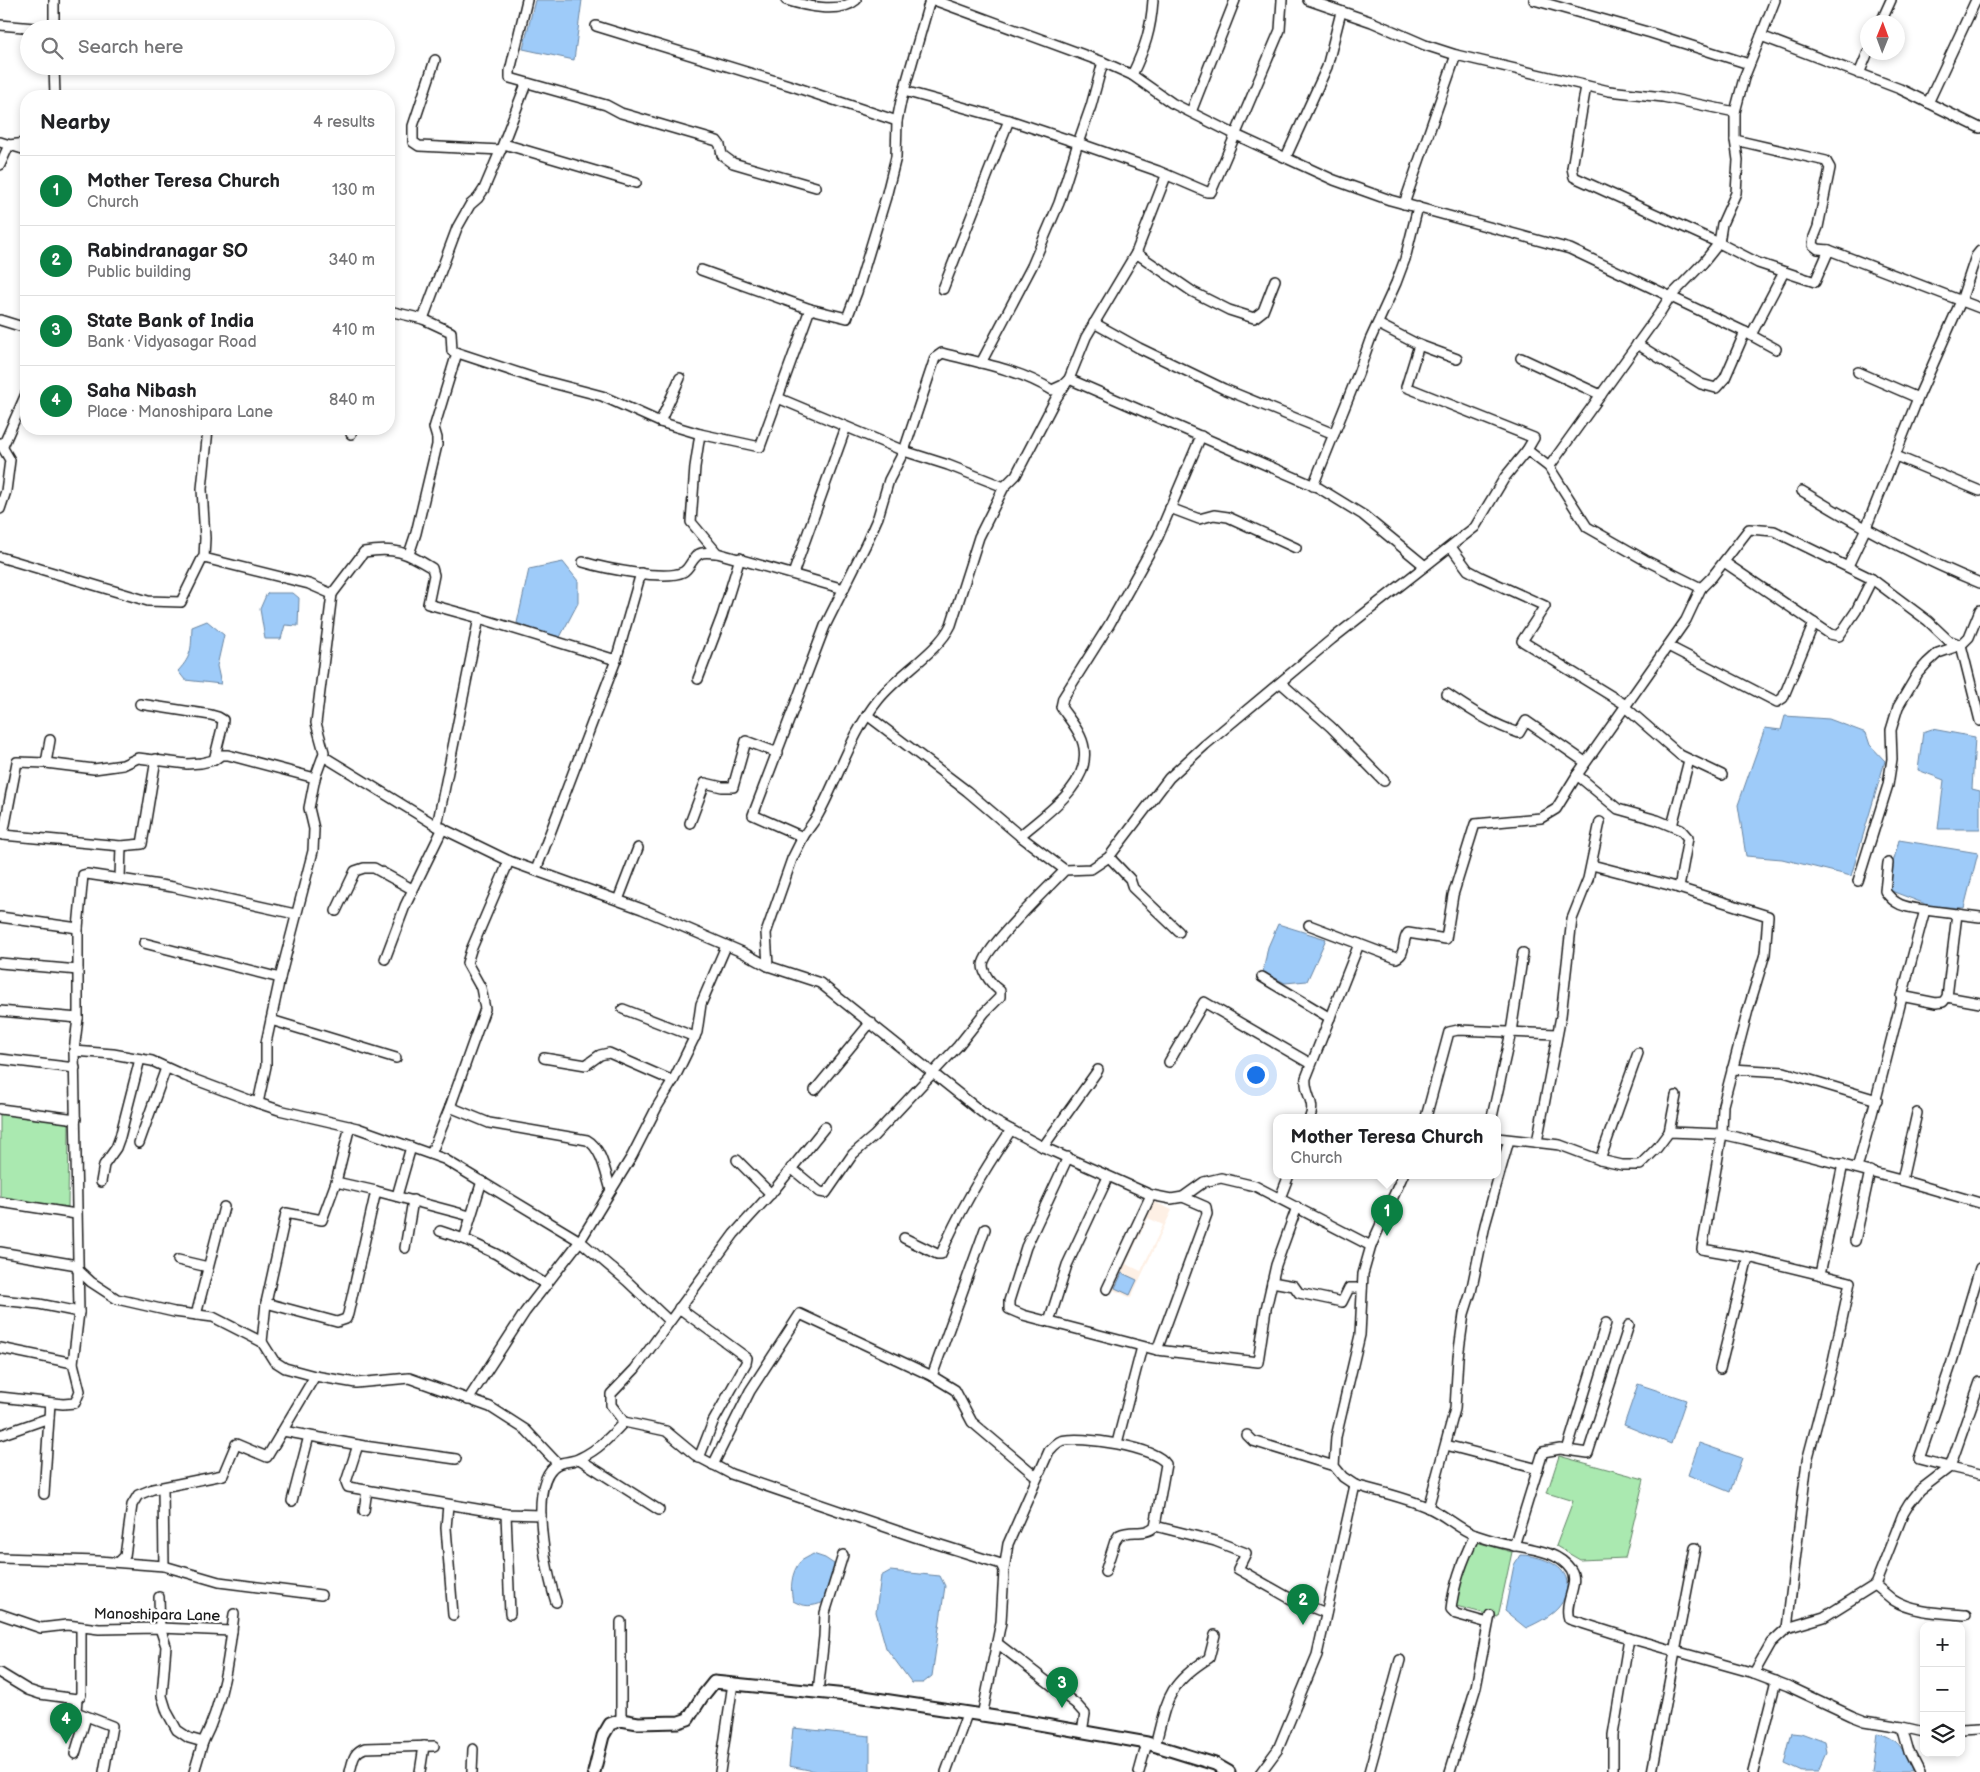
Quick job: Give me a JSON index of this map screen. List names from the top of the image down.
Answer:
{
  "streets": {
    "street": ["Manoshipara Lane"]
  },
  "north": "top",
  "page": {
    "search": "Search here",
    "heading": ["Nearby", "4 results"],
    "list": [
      {
        "mark": "1",
        "name": "Mother Teresa Church",
        "note": "Church",
        "value": "130 m"
      },
      {
        "mark": "2",
        "name": "Rabindranagar SO",
        "note": "Public building",
        "value": "340 m"
      },
      {
        "mark": "3",
        "name": "State Bank of India",
        "note": "Bank · Vidyasagar Road",
        "value": "410 m"
      },
      {
        "mark": "4",
        "name": "Saha Nibash",
        "note": "Place · Manoshipara Lane",
        "value": "840 m"
      }
    ],
    "popup": ["Mother Teresa Church", "Church"],
    "pins": [
      "1",
      "2",
      "3",
      "4"
    ],
    "map_buttons": ["+", "−"]
  }
}
